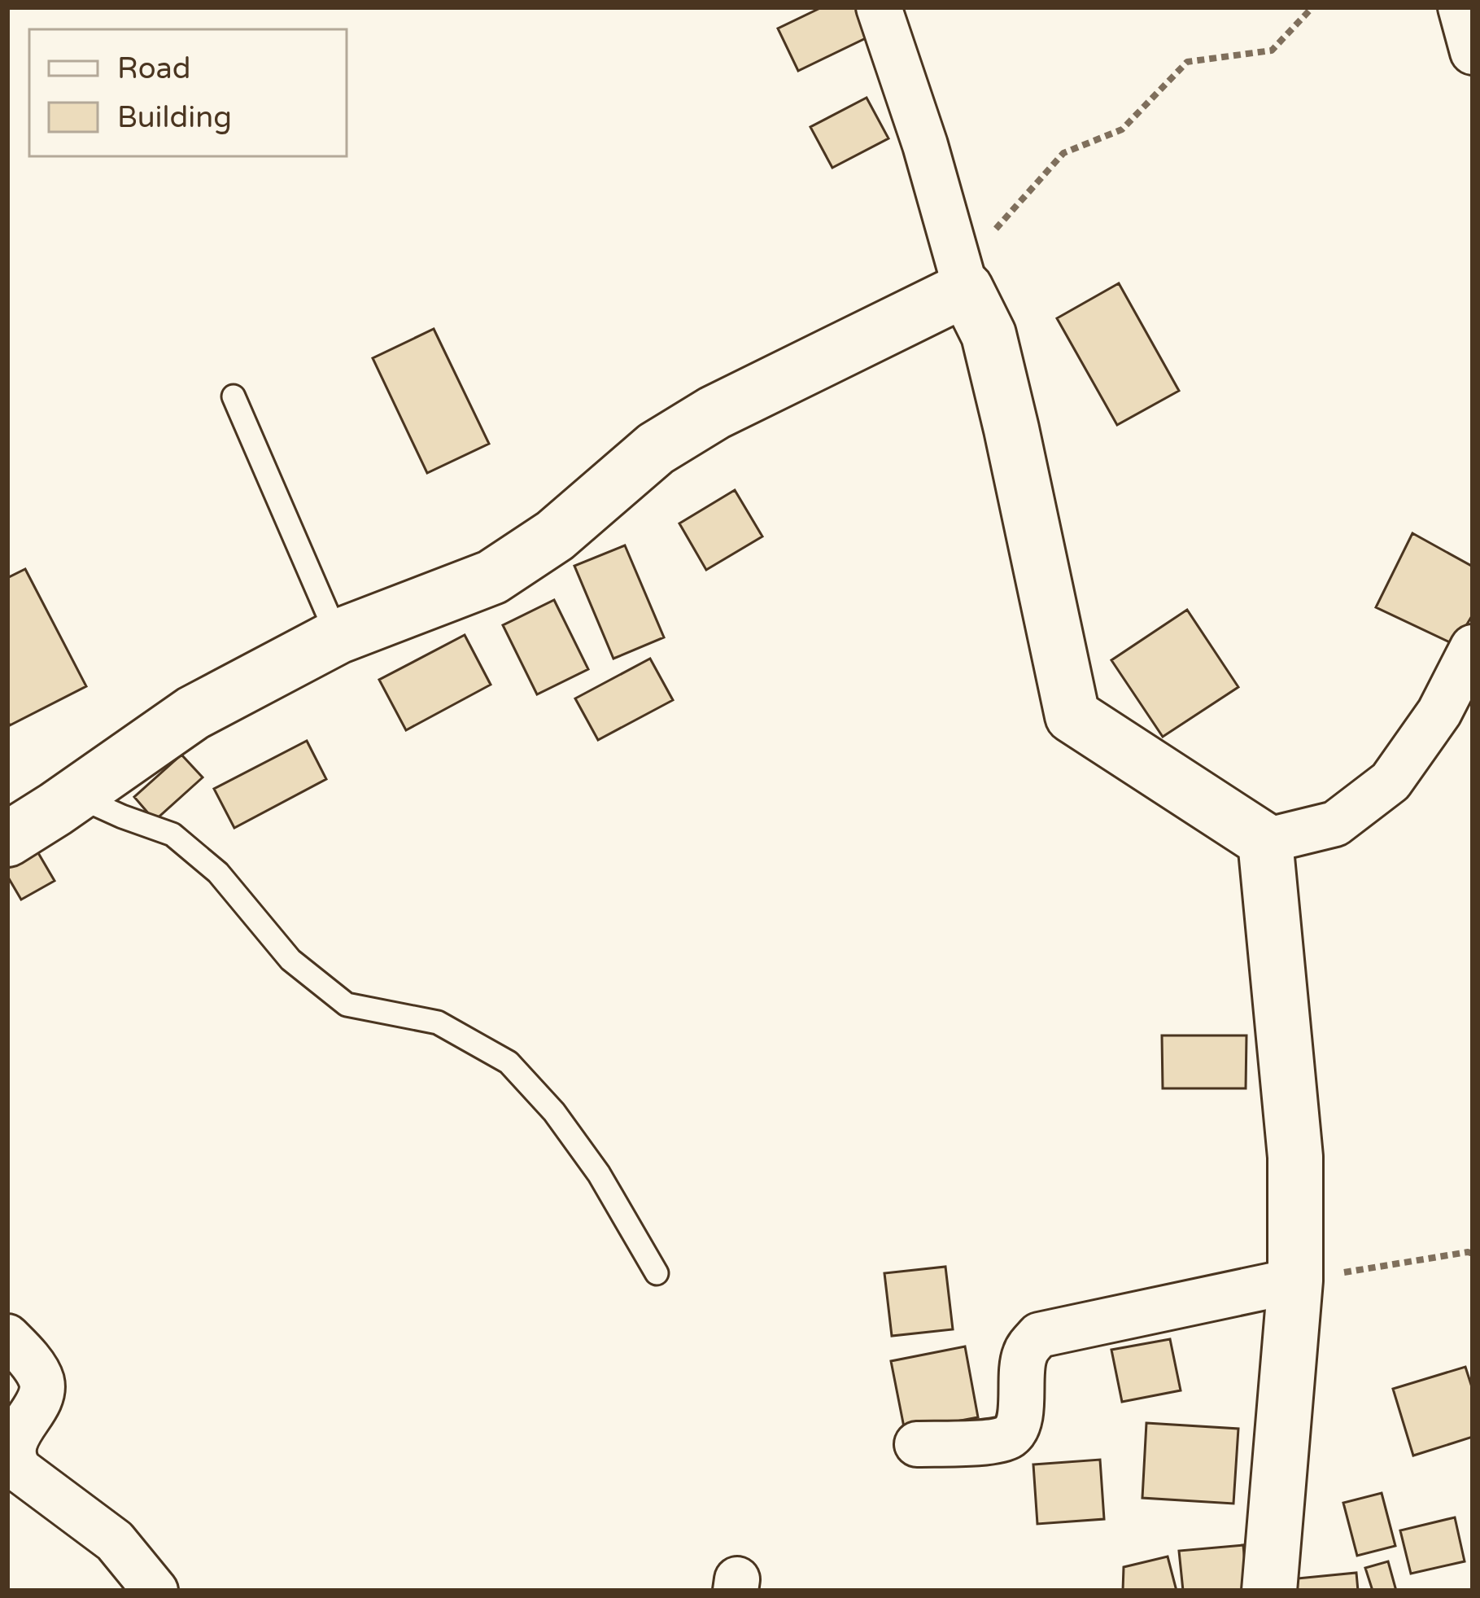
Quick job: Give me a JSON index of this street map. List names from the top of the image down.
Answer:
{
  "legend": ["Road", "Building"]
}
